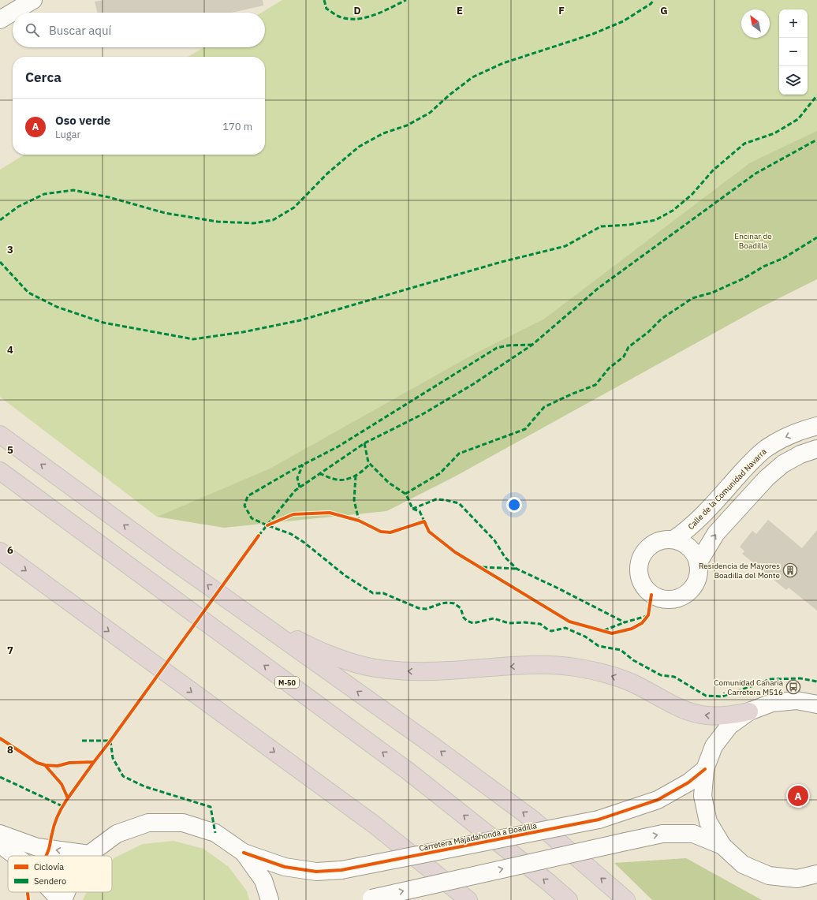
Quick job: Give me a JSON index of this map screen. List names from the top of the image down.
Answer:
{
  "streets": {
    "highway": ["M-50"],
    "street": ["Calle de la Comunidad Navarra", "Carretera Majadahonda a Boadilla"]
  },
  "parks": ["Encinar de Boadilla"],
  "places": {
    "building": ["Residencia de Mayores Boadilla del Monte"],
    "bus stop": ["Comunidad Canaria - Carretera M516"]
  },
  "legend": ["Ciclovía", "Sendero"],
  "north": "top left",
  "page": {
    "map_buttons": ["+", "−"],
    "search": "Buscar aquí",
    "heading": "Cerca",
    "list": [
      {
        "mark": "A",
        "name": "Oso verde",
        "note": "Lugar",
        "value": "170 m"
      }
    ],
    "pins": "A"
  },
  "grid": {
    "columns": [
      "D",
      "E",
      "F",
      "G"
    ],
    "rows": [
      "3",
      "4",
      "5",
      "6",
      "7",
      "8"
    ]
  }
}
